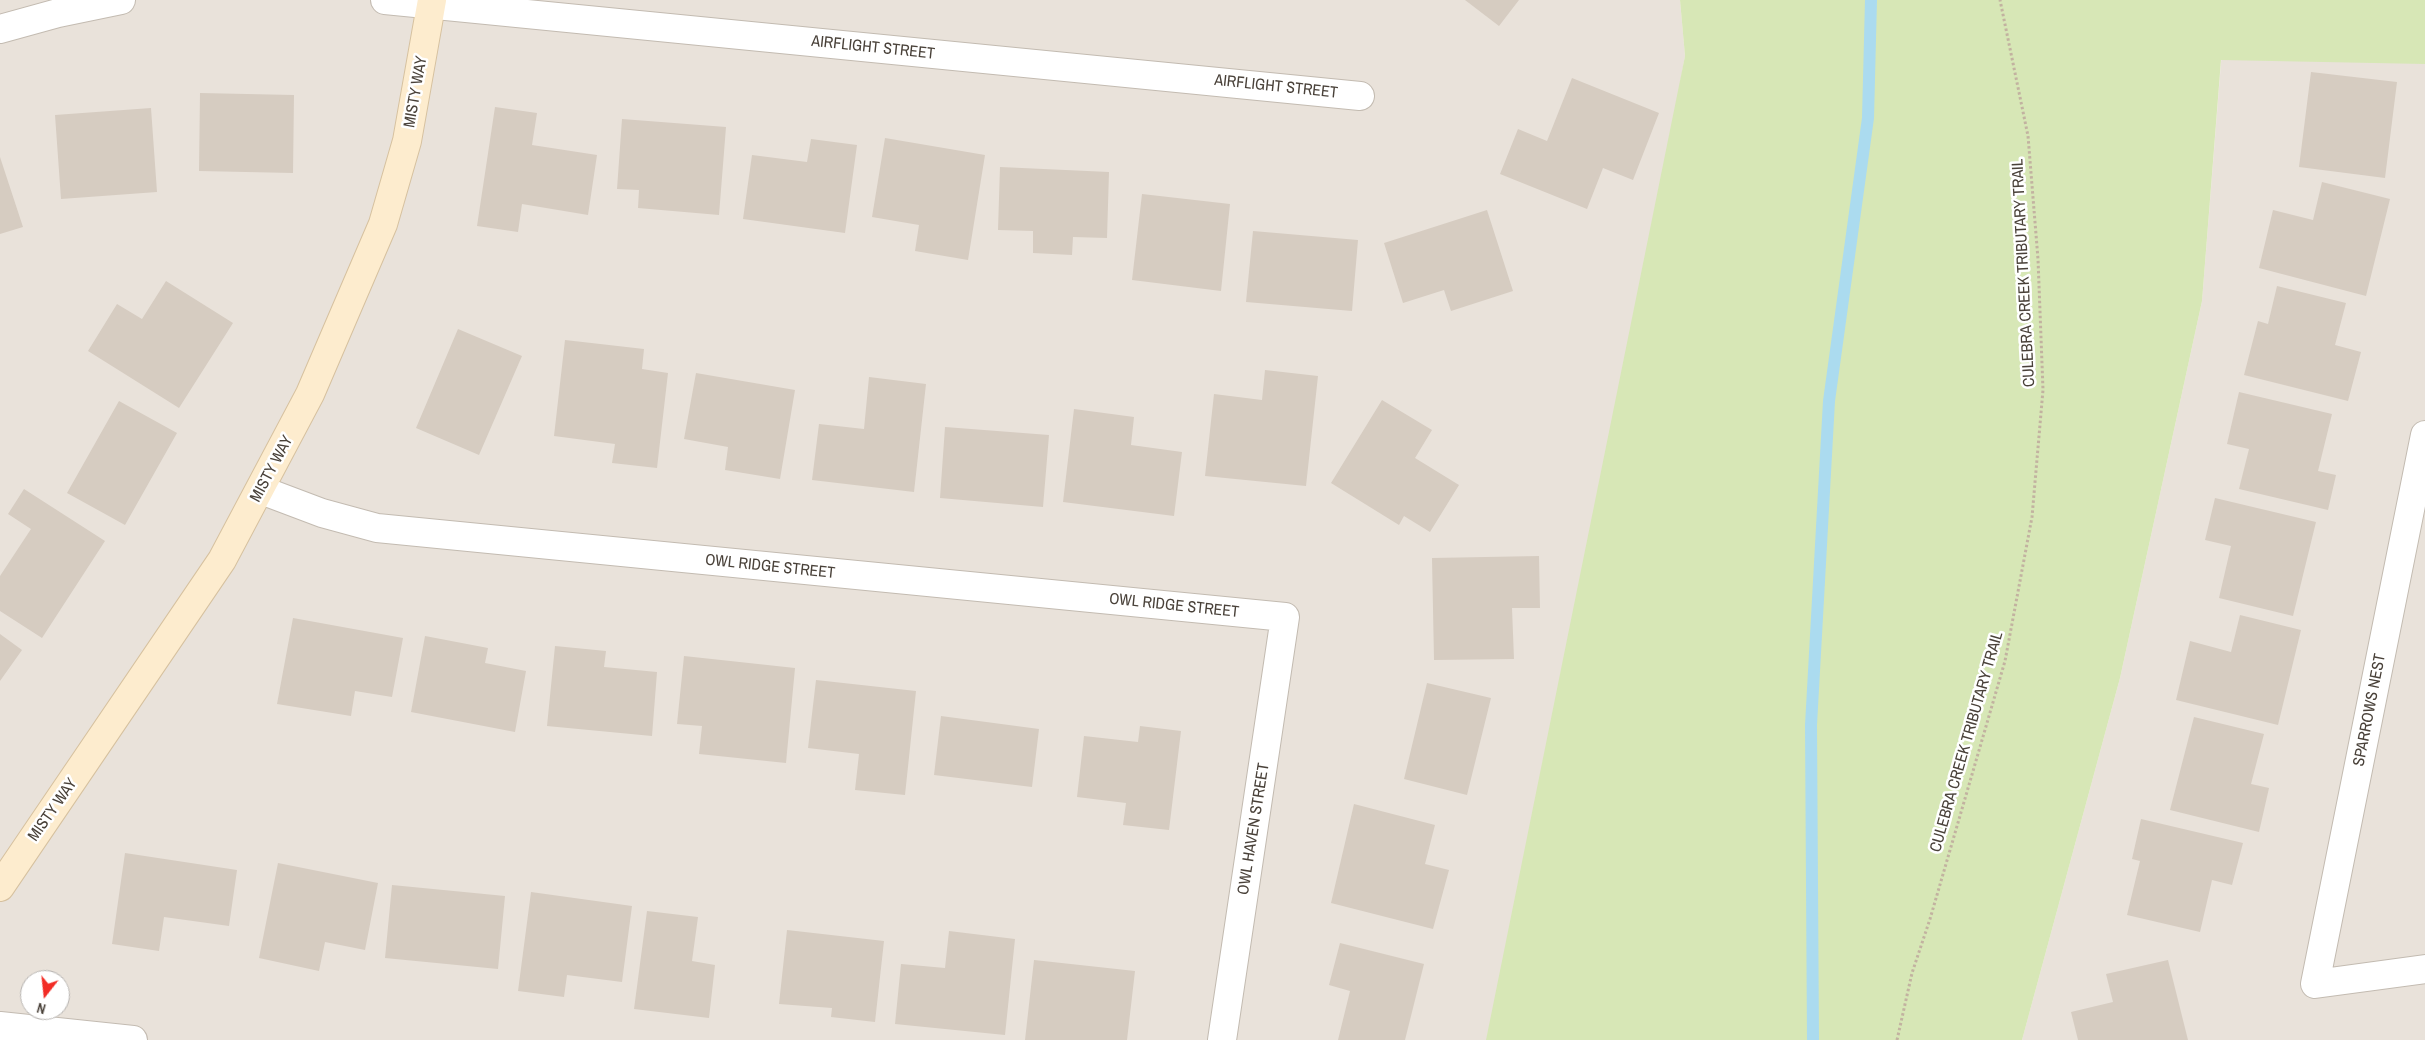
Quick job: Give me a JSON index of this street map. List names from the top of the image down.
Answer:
{
  "streets": {
    "street": [
      "AIRFLIGHT STREET",
      "MISTY WAY",
      "OWL RIDGE STREET",
      "SPARROWS NEST",
      "OWL HAVEN STREET"
    ],
    "path": ["CULEBRA CREEK TRIBUTARY TRAIL"]
  },
  "crossings": [
    ["AIRFLIGHT STREET", "MISTY WAY"],
    ["MISTY WAY", "OWL RIDGE STREET"],
    ["OWL RIDGE STREET", "OWL HAVEN STREET"]
  ],
  "north": "bottom"
}
